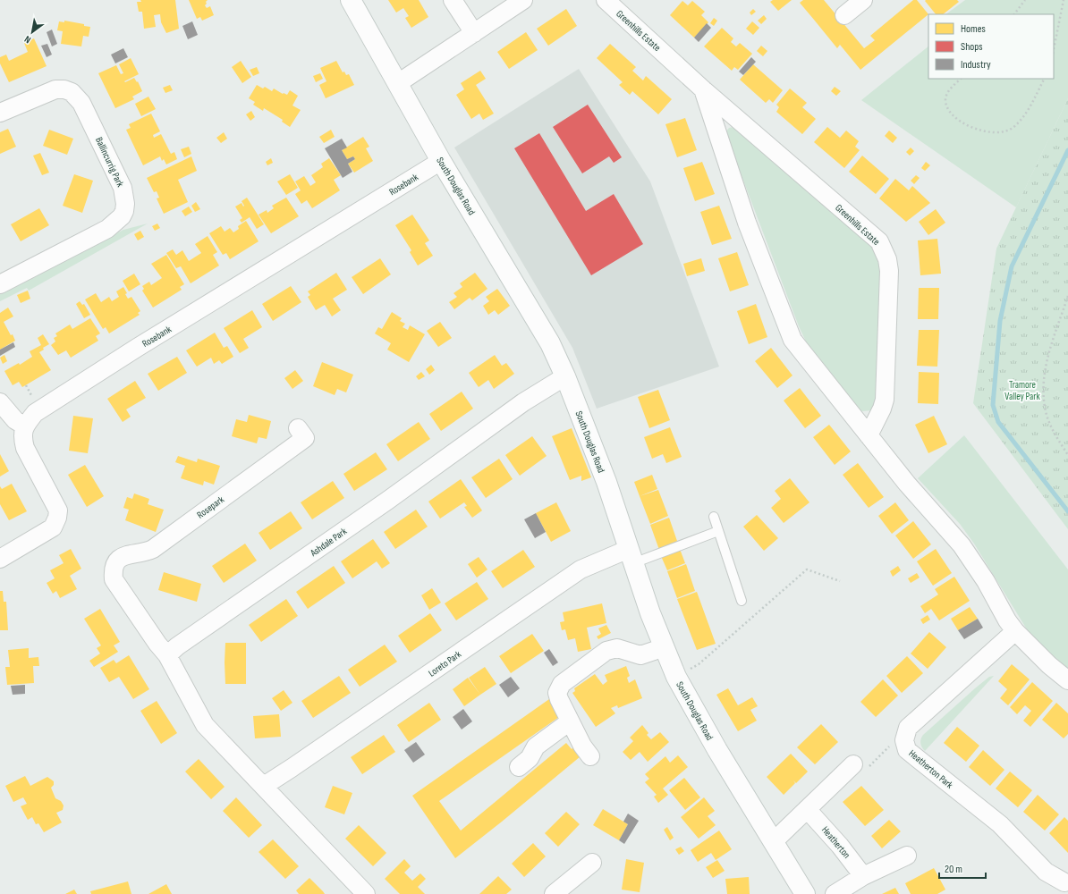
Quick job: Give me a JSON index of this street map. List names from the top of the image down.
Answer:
{
  "streets": {
    "main road": ["South Douglas Road"],
    "street": [
      "Greenhills Estate",
      "Ballincurrig Park",
      "Rosebank",
      "Rosepark",
      "Ashdale Park",
      "Loreto Park",
      "Heatherton Park",
      "Heatherton"
    ]
  },
  "crossings": [
    ["Greenhills Estate", "Heatherton Park"],
    ["Rosebank", "South Douglas Road"],
    ["South Douglas Road", "Ashdale Park"],
    ["South Douglas Road", "Loreto Park"],
    ["Rosepark", "Ashdale Park"]
  ],
  "parks": ["Tramore Valley Park"],
  "legend": ["Homes", "Shops", "Industry"],
  "scale_bar": "20 m",
  "north": "bottom left"
}
